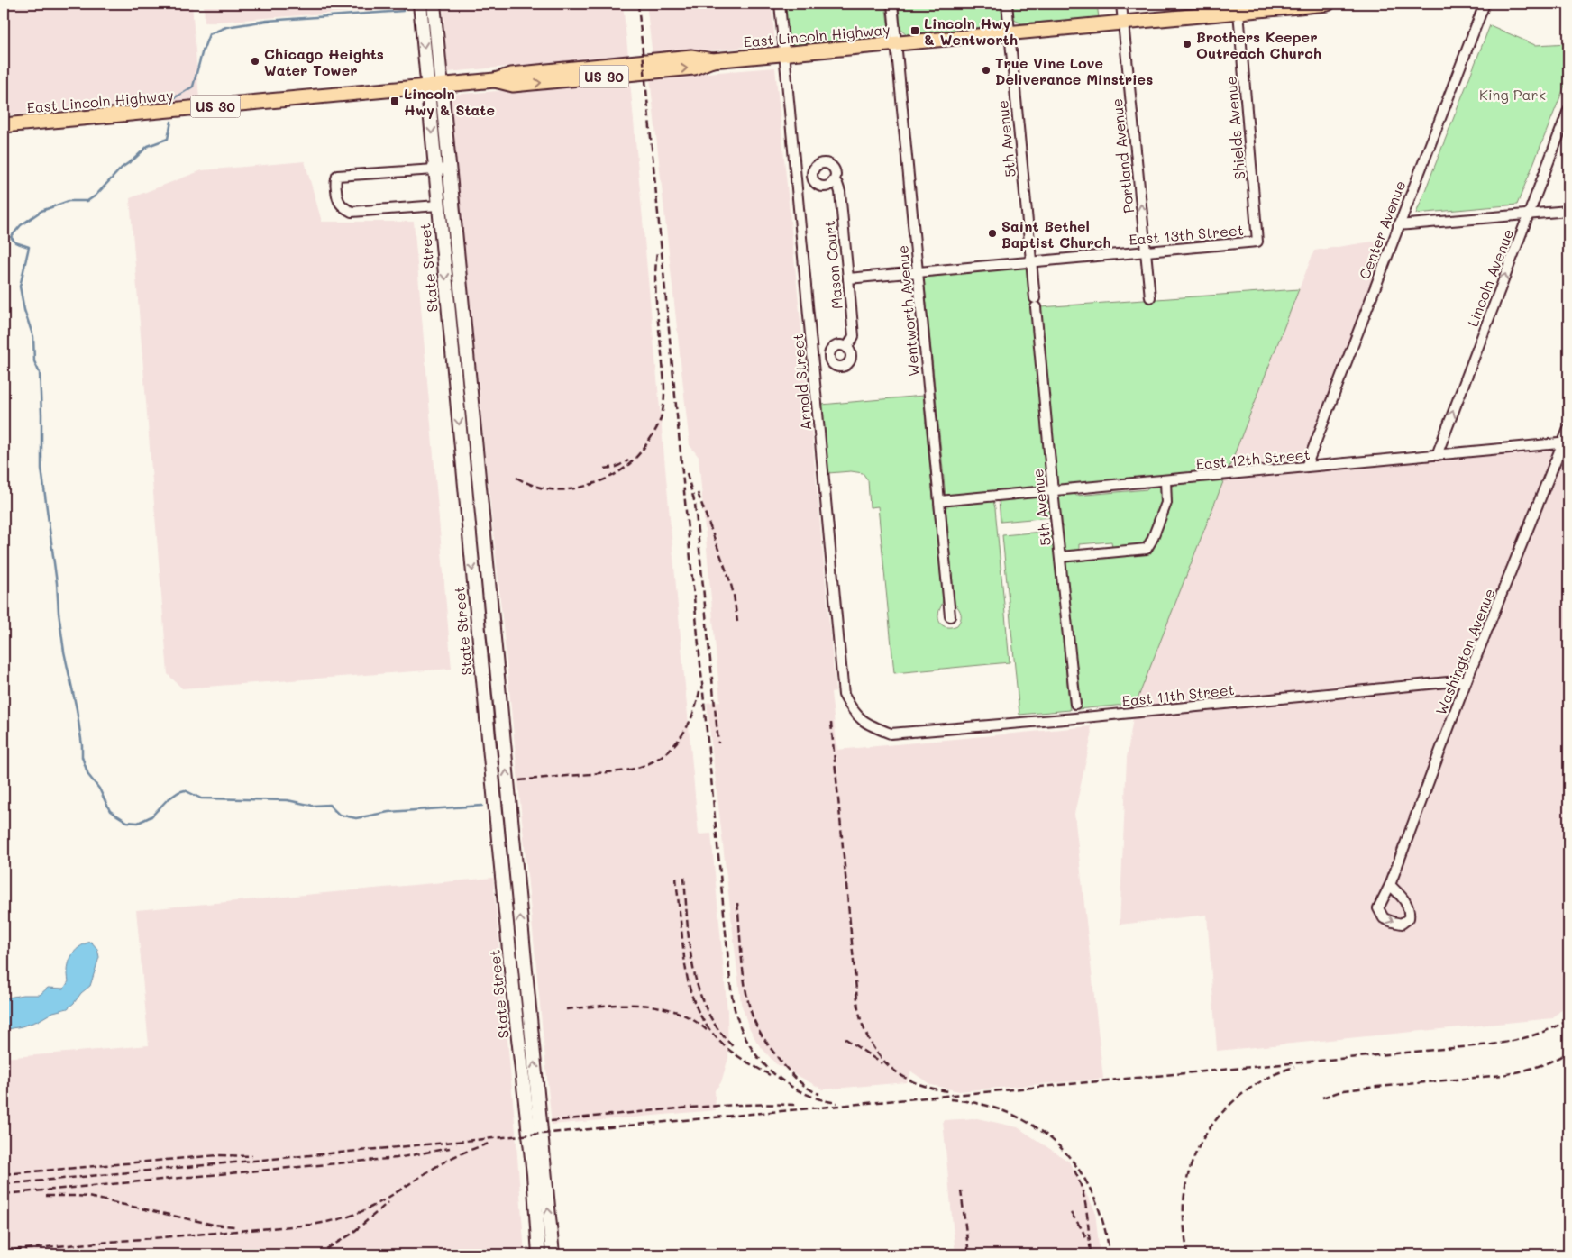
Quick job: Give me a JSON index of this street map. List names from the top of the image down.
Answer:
{
  "streets": {
    "main road": ["East Lincoln Highway", "US 30"],
    "street": [
      "Shields Avenue",
      "5th Avenue",
      "Portland Avenue",
      "Center Avenue",
      "East 13th Street",
      "Mason Court",
      "State Street",
      "Lincoln Avenue",
      "Wentworth Avenue",
      "Arnold Street",
      "East 12th Street",
      "Washington Avenue",
      "East 11th Street"
    ]
  },
  "crossings": [
    ["East Lincoln Highway", "Shields Avenue"],
    ["East Lincoln Highway", "5th Avenue"],
    ["East Lincoln Highway", "Portland Avenue"],
    ["East Lincoln Highway", "State Street"],
    ["East Lincoln Highway", "Wentworth Avenue"],
    ["East Lincoln Highway", "Arnold Street"],
    ["Shields Avenue", "East 13th Street"],
    ["5th Avenue", "East 13th Street"],
    ["5th Avenue", "East 12th Street"],
    ["Portland Avenue", "East 13th Street"],
    ["Center Avenue", "East 12th Street"],
    ["East 13th Street", "Mason Court"],
    ["East 13th Street", "Wentworth Avenue"],
    ["Lincoln Avenue", "East 12th Street"],
    ["Wentworth Avenue", "East 12th Street"],
    ["Arnold Street", "East 11th Street"],
    ["East 12th Street", "Washington Avenue"],
    ["Washington Avenue", "East 11th Street"]
  ],
  "one_way": ["Portland Avenue", "Lincoln Avenue"],
  "parks": ["King Park"],
  "places": {
    "transit": ["Lincoln Hwy & Wentworth", "Lincoln Hwy & State"],
    "other": [
      "Brothers Keeper Outreach Church",
      "Chicago Heights Water Tower",
      "True Vine Love Deliverance Minstries",
      "Saint Bethel Baptist Church"
    ]
  }
}
